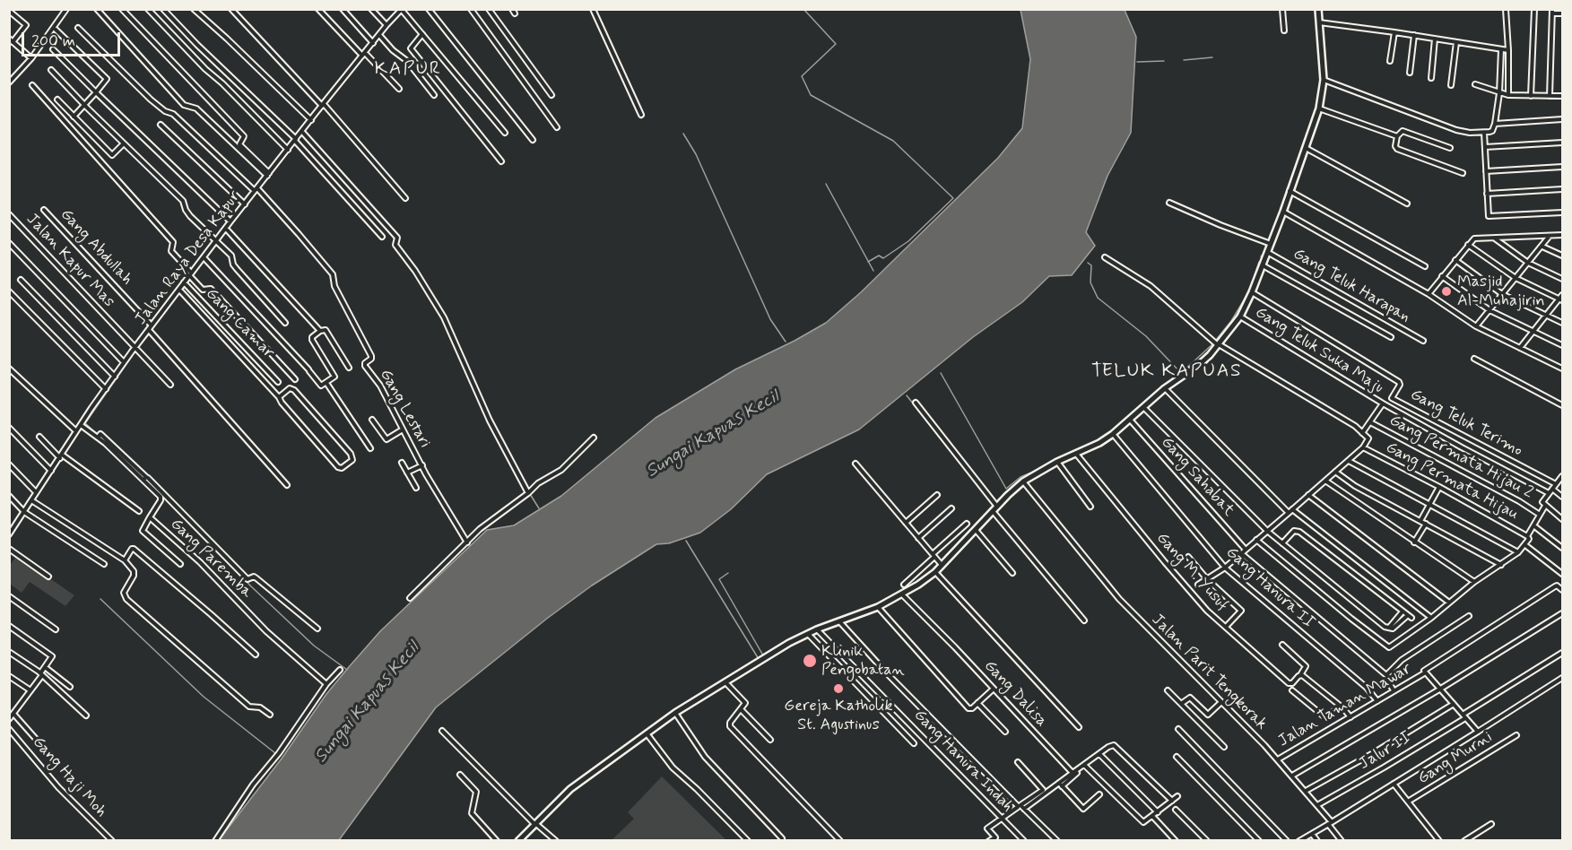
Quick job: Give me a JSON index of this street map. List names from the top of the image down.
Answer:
{
  "streets": {
    "street": [
      "Gang Abdullah",
      "Jalan Raya Desa Kapur",
      "Jalan Kapur Mas",
      "Gang Teluk Harapan",
      "Gang Camar",
      "Gang Teluk Suka Maju",
      "Gang Lestari",
      "Gang Teluk Terimo",
      "Gang Permata Hijau 2",
      "Gang Sahabat",
      "Gang Permata Hijau",
      "Gang Paremba",
      "Gang M. Yusuf",
      "Gang Hanura II",
      "Jalan Parit Tengkorak",
      "Gang Dalisa",
      "Jalan Taman Mawar",
      "Jalur II",
      "Gang Murni",
      "Gang Hanura Indah",
      "Gang Haji Moh"
    ]
  },
  "crossings": [
    ["Gang Abdullah", "Jalan Raya Desa Kapur"],
    ["Jalan Raya Desa Kapur", "Jalan Kapur Mas"],
    ["Jalan Raya Desa Kapur", "Gang Camar"],
    ["Jalan Raya Desa Kapur", "Gang Lestari"],
    ["Gang Teluk Suka Maju", "Gang Permata Hijau 2"],
    ["Gang Teluk Suka Maju", "Gang Permata Hijau"],
    ["Gang Sahabat", "Gang Permata Hijau"],
    ["Gang Permata Hijau", "Gang Hanura II"],
    ["Gang Hanura II", "Jalan Taman Mawar"],
    ["Jalan Parit Tengkorak", "Jalan Taman Mawar"],
    ["Jalan Parit Tengkorak", "Jalur II"]
  ],
  "districts": ["KAPUR", "TELUK KAPUAS"],
  "water": ["Sungai Kapuas Kecil"],
  "places": ["Masjid Al-Muhajirin", "Klinik Pengobatan", "Gereja Katholik St. Agustinus"],
  "scale_bar": "200 m"
}
